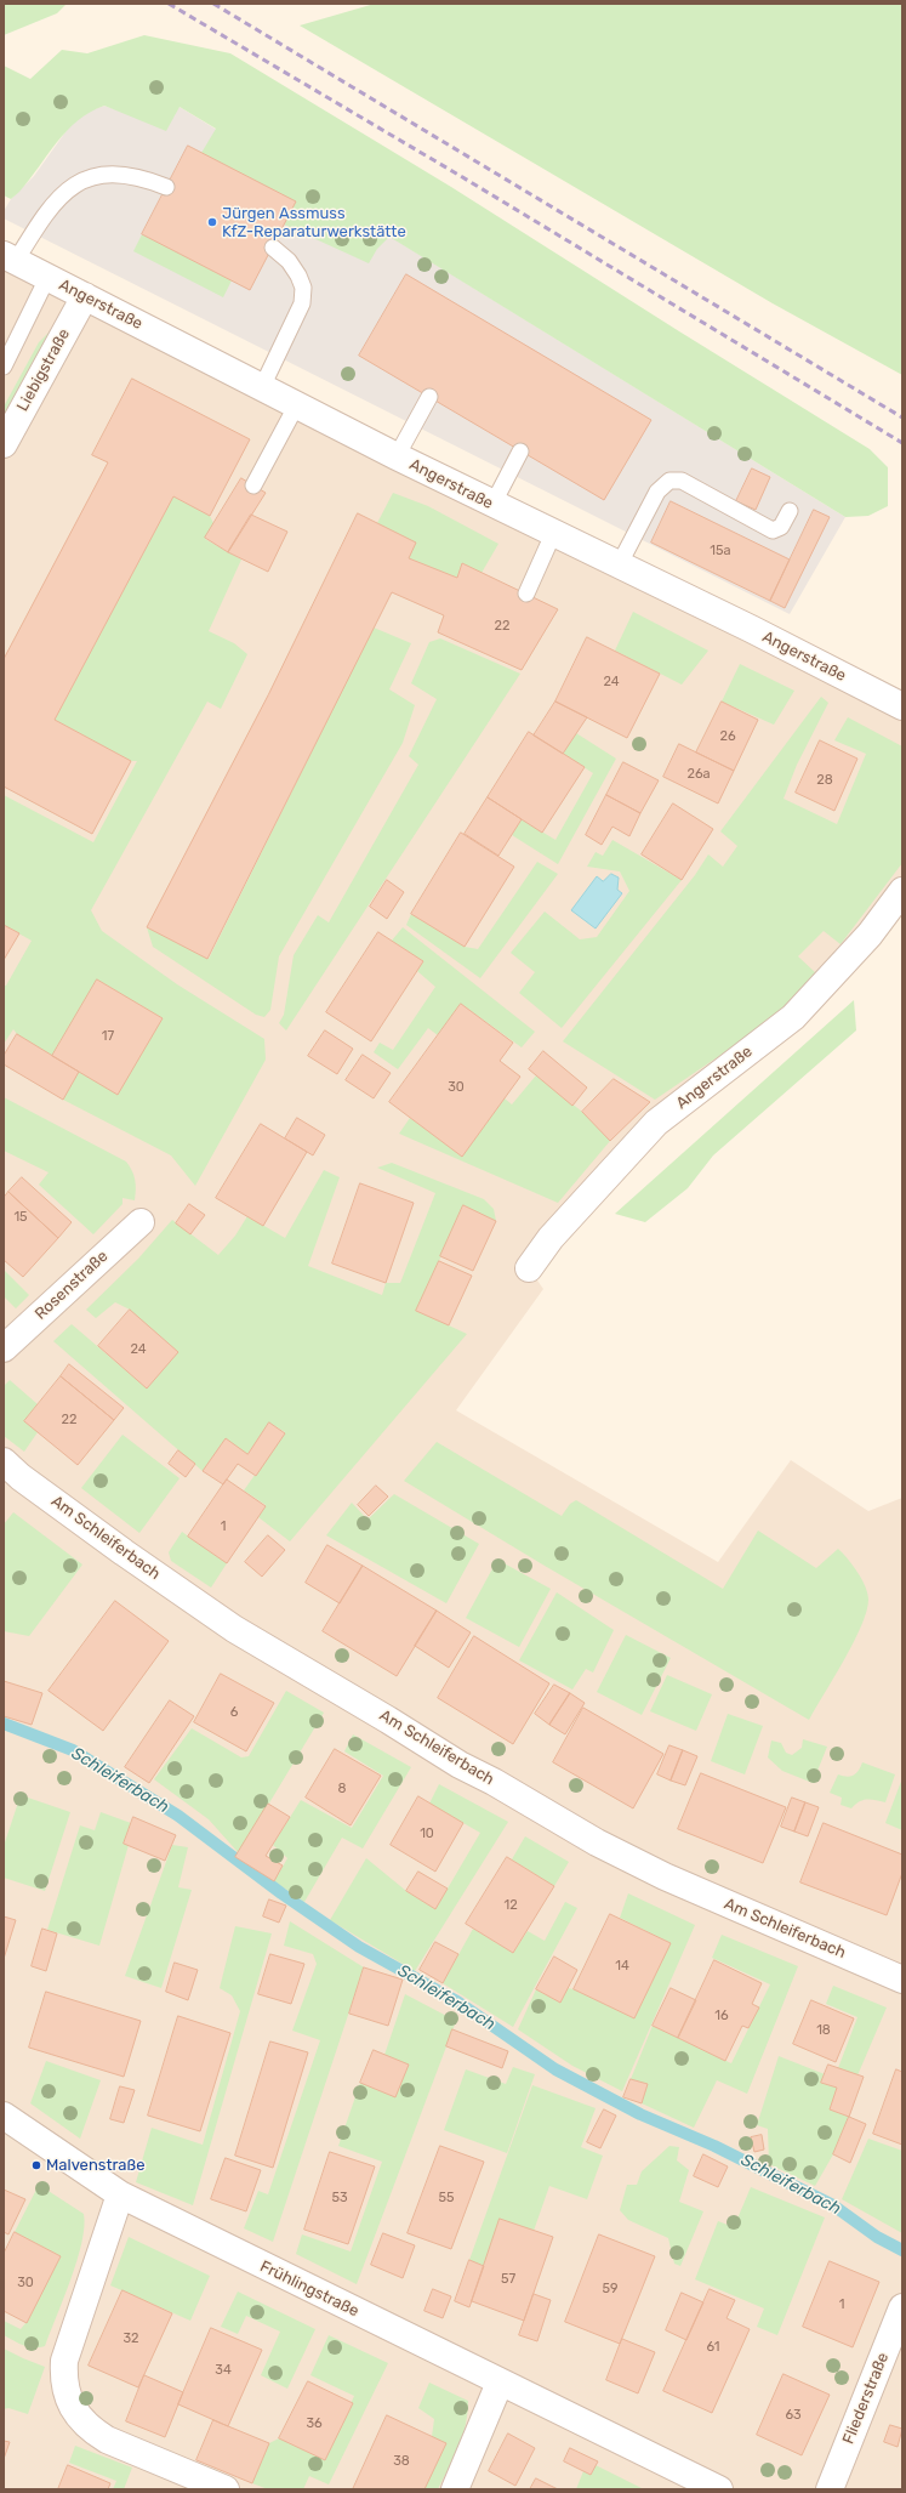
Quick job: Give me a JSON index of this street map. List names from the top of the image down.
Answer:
{
  "streets": {
    "street": [
      "Angerstraße",
      "Liebigstraße",
      "Rosenstraße",
      "Am Schleiferbach",
      "Frühlingstraße",
      "Fliederstraße"
    ]
  },
  "crossings": [
    ["Angerstraße", "Liebigstraße"]
  ],
  "water": ["Schleiferbach"],
  "places": ["Jürgen Assmuss KfZ-Reparaturwerkstätte", "Malvenstraße"],
  "house_numbers": [
    "15a",
    "22",
    "24",
    "26",
    "26a",
    "28",
    "17",
    "30",
    "15",
    "24",
    "22",
    "1",
    "6",
    "8",
    "10",
    "12",
    "14",
    "16",
    "18",
    "53",
    "55",
    "57",
    "30",
    "59",
    "1",
    "32",
    "61",
    "34",
    "63",
    "36",
    "38"
  ]
}
